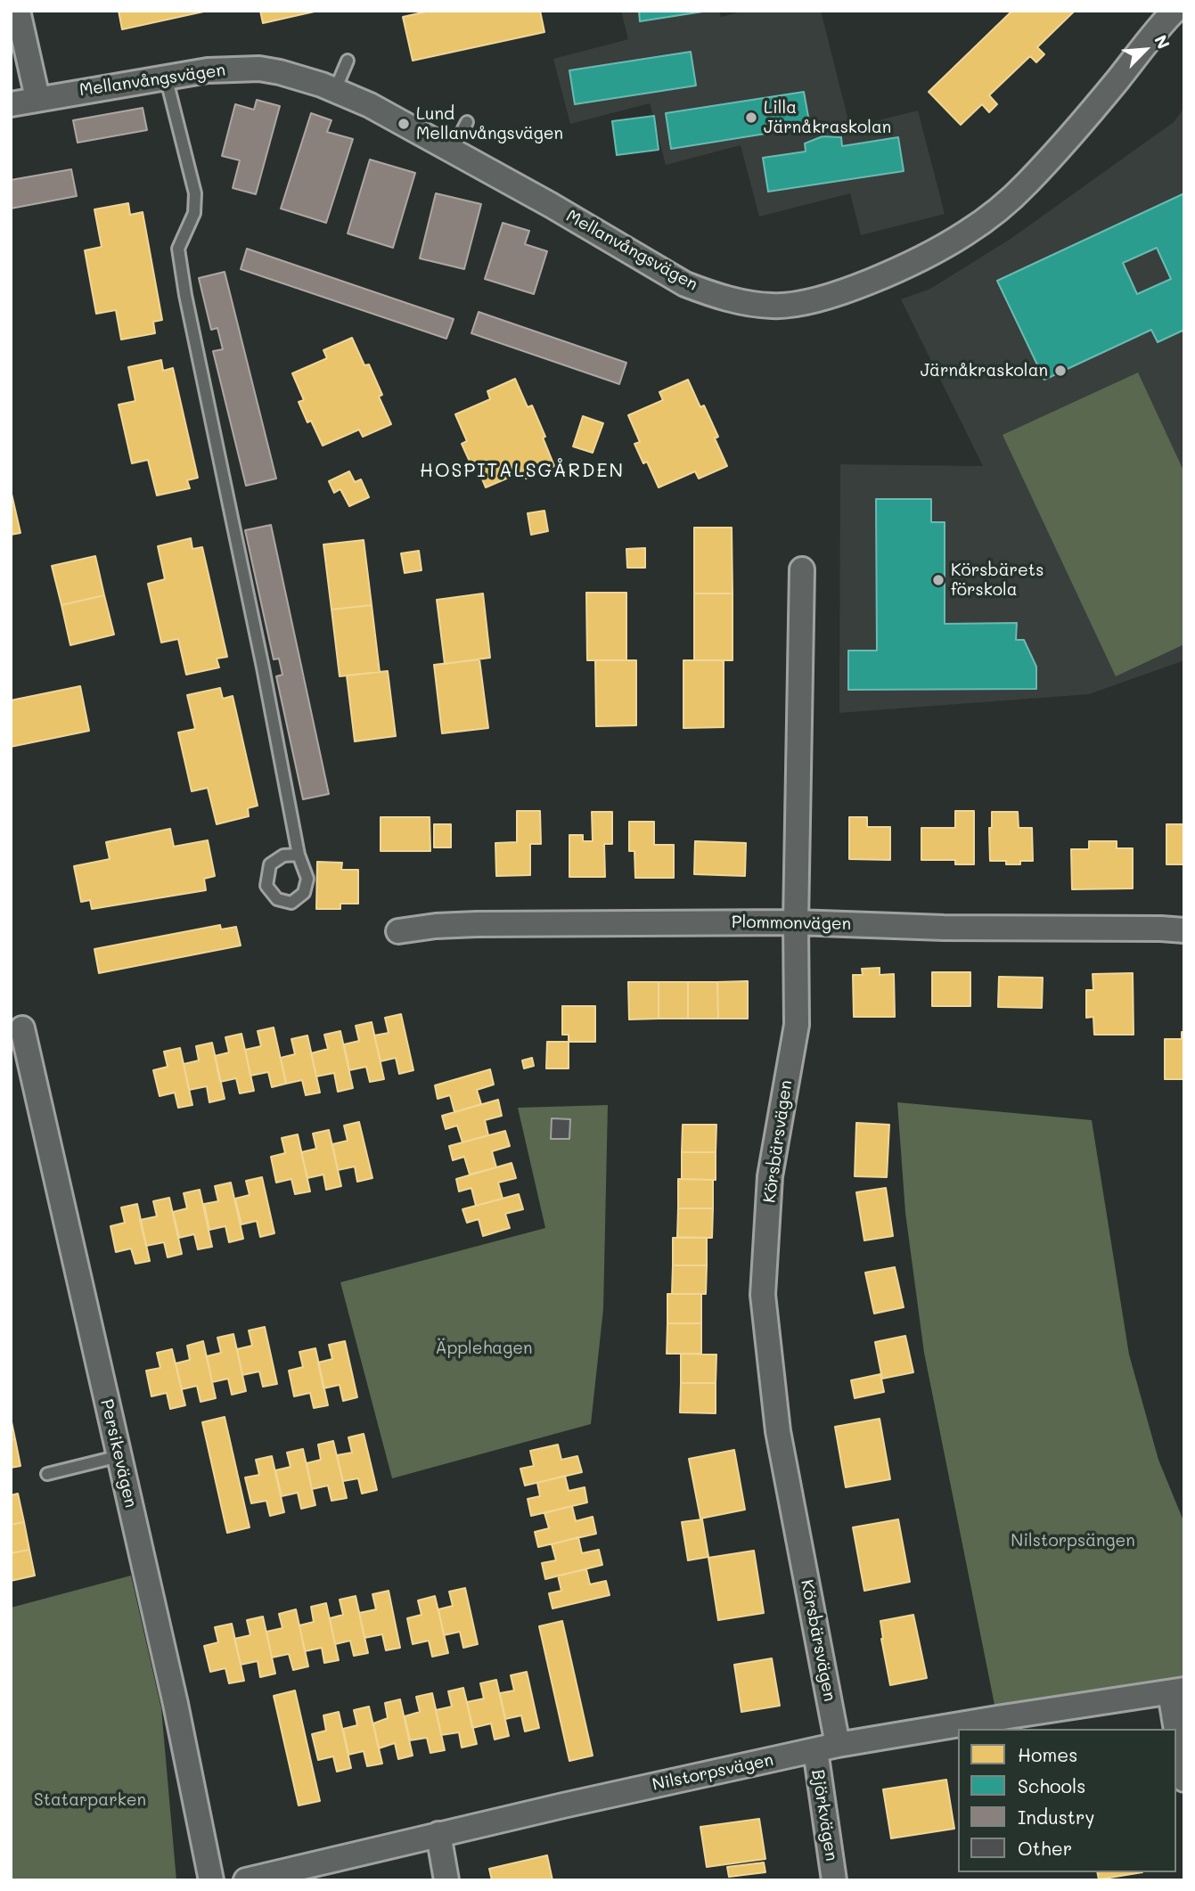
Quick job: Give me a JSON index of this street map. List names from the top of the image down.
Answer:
{
  "streets": {
    "street": [
      "Mellanvångsvägen",
      "Plommonvägen",
      "Körsbärsvägen",
      "Persikevägen",
      "Nilstorpsvägen",
      "Björkvägen"
    ]
  },
  "crossings": [
    ["Plommonvägen", "Körsbärsvägen"],
    ["Körsbärsvägen", "Nilstorpsvägen"],
    ["Körsbärsvägen", "Björkvägen"],
    ["Nilstorpsvägen", "Björkvägen"]
  ],
  "districts": ["HOSPITALSGÅRDEN"],
  "parks": ["Äpplehagen", "Nilstorpsängen", "Statarparken"],
  "places": [
    "Lilla Järnåkraskolan",
    "Lund Mellanvångsvägen",
    "Järnåkraskolan",
    "Körsbärets förskola"
  ],
  "legend": [
    "Homes",
    "Schools",
    "Industry",
    "Other"
  ],
  "north": "top right"
}
